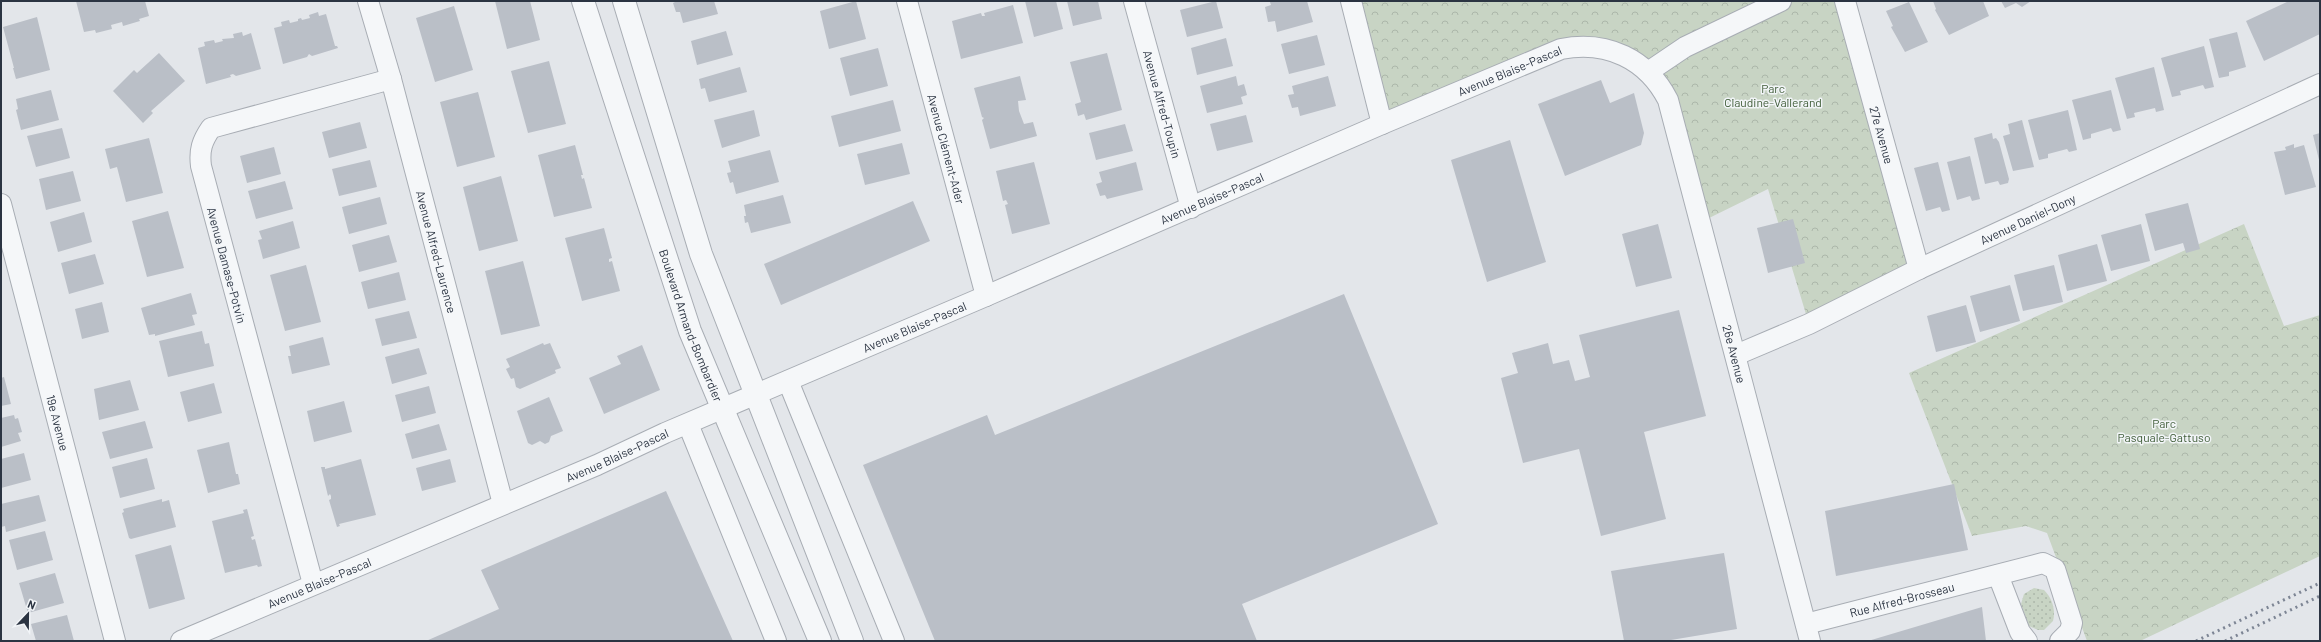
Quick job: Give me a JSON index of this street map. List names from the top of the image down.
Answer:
{
  "streets": {
    "street": [
      "Avenue Blaise-Pascal",
      "Avenue Alfred-Toupin",
      "27e Avenue",
      "Avenue Clément-Ader",
      "Avenue Daniel-Dony",
      "Avenue Alfred-Laurence",
      "Avenue Damase-Potvin",
      "Boulevard Armand-Bombardier",
      "26e Avenue",
      "19e Avenue",
      "Rue Alfred-Brosseau"
    ]
  },
  "crossings": [
    ["Avenue Blaise-Pascal", "Avenue Alfred-Toupin"],
    ["Avenue Blaise-Pascal", "Avenue Clément-Ader"],
    ["Avenue Blaise-Pascal", "Avenue Alfred-Laurence"],
    ["Avenue Blaise-Pascal", "Avenue Damase-Potvin"],
    ["Avenue Blaise-Pascal", "Boulevard Armand-Bombardier"],
    ["Avenue Blaise-Pascal", "26e Avenue"],
    ["27e Avenue", "Avenue Daniel-Dony"],
    ["Avenue Daniel-Dony", "26e Avenue"],
    ["Avenue Alfred-Laurence", "Avenue Damase-Potvin"],
    ["26e Avenue", "Rue Alfred-Brosseau"]
  ],
  "parks": ["Parc Claudine-Vallerand", "Parc Pasquale-Gattuso"],
  "north": "top"
}
